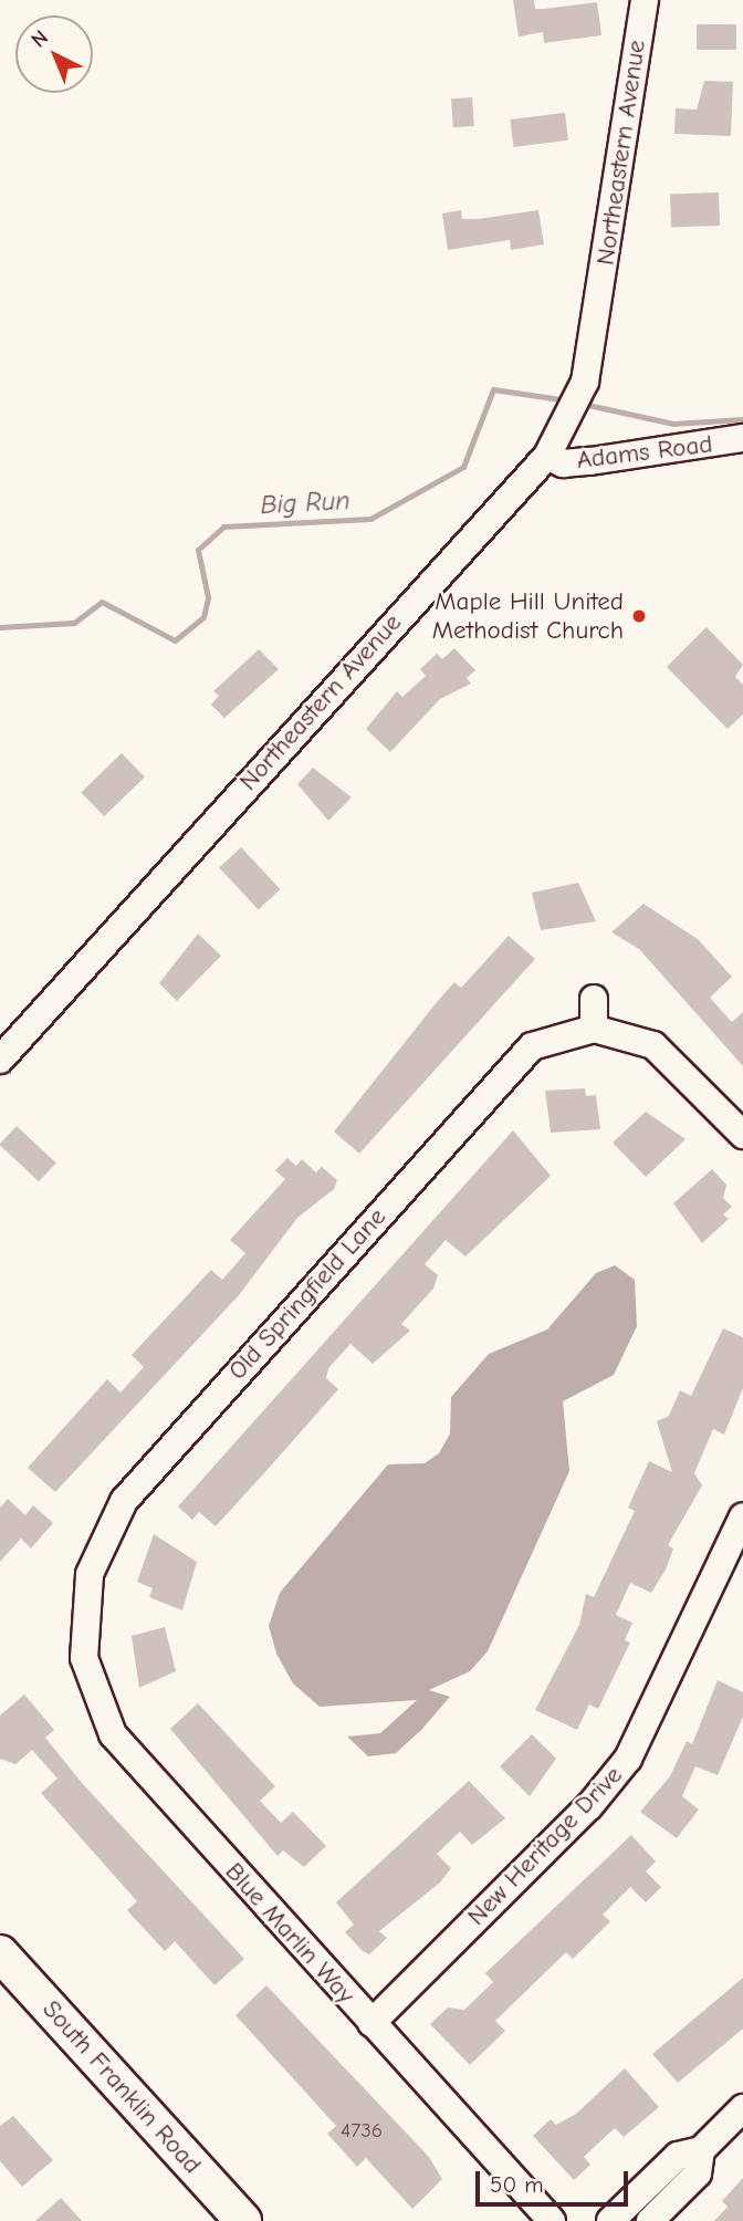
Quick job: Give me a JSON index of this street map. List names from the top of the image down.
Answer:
{
  "streets": {
    "main road": ["South Franklin Road"],
    "street": [
      "Northeastern Avenue",
      "Adams Road",
      "Old Springfield Lane",
      "New Heritage Drive",
      "Blue Marlin Way"
    ]
  },
  "crossings": [
    ["Northeastern Avenue", "Adams Road"],
    ["Old Springfield Lane", "Blue Marlin Way"],
    ["New Heritage Drive", "Blue Marlin Way"]
  ],
  "water": ["Big Run"],
  "places": ["Maple Hill United Methodist Church"],
  "house_numbers": ["4736"],
  "scale_bar": "50 m",
  "north": "top left"
}
